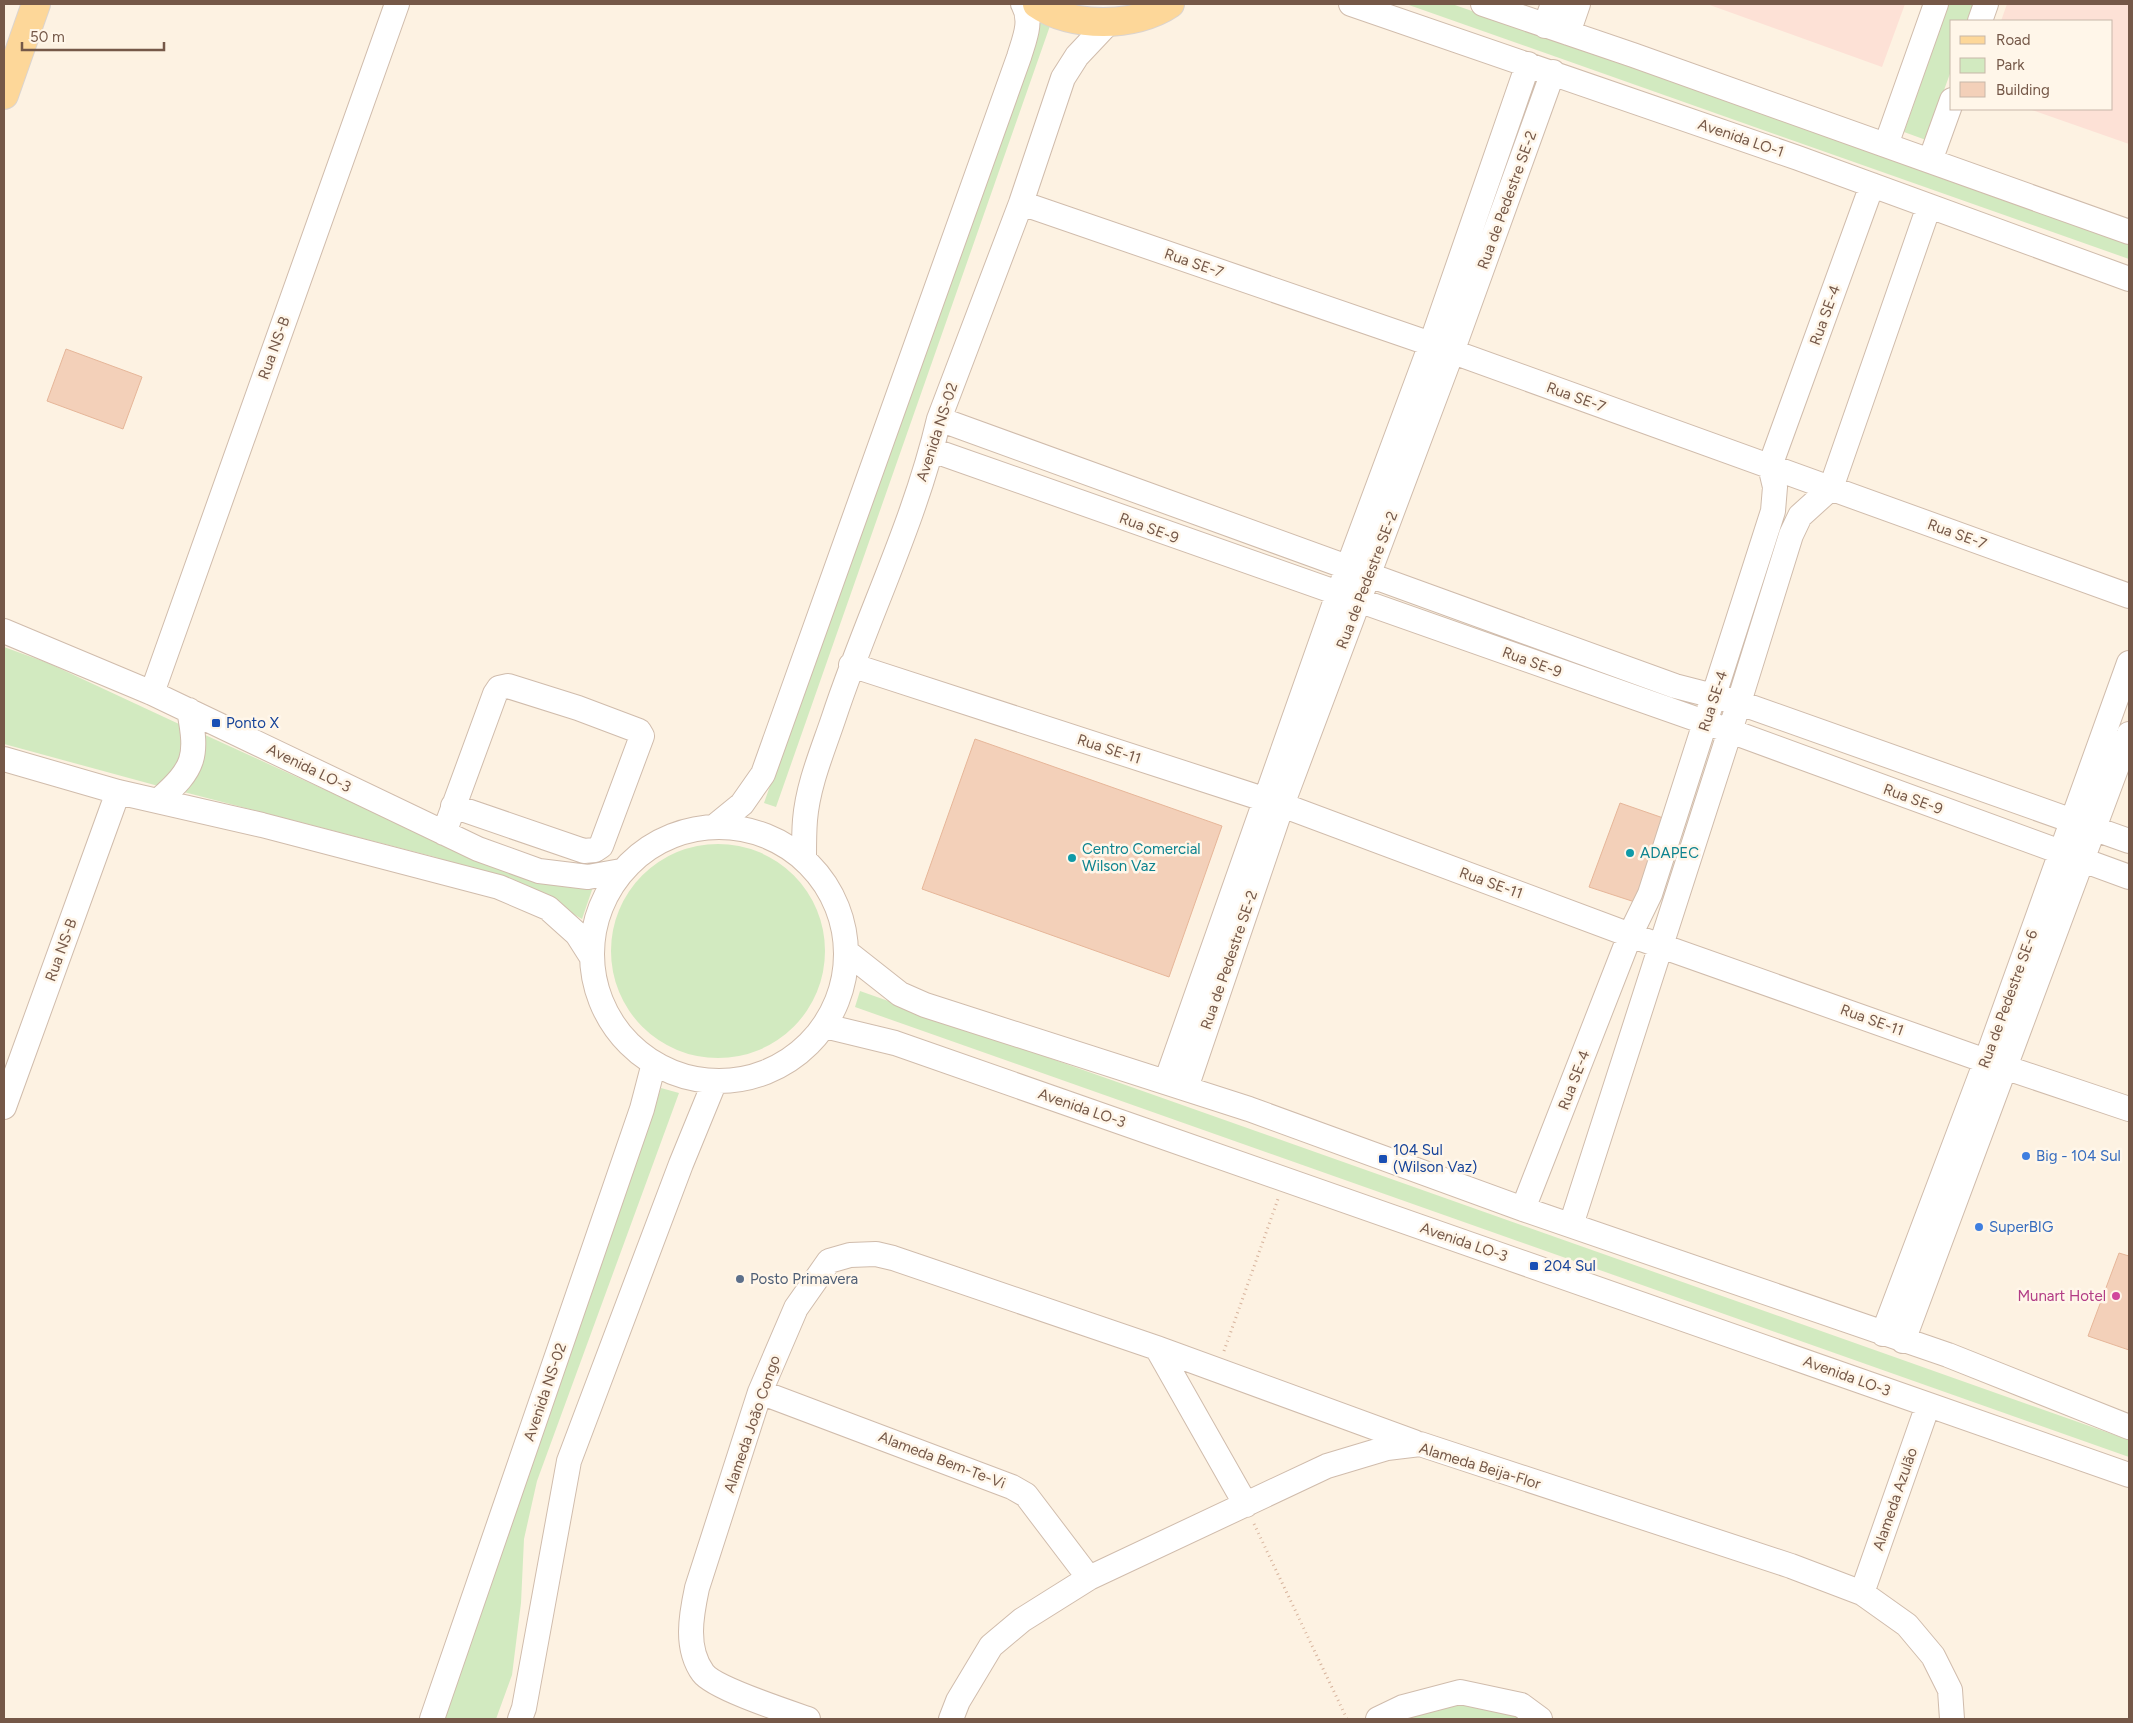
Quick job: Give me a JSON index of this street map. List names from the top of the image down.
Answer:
{
  "streets": {
    "street": [
      "Avenida LO-1",
      "Rua de Pedestre SE-2",
      "Rua SE-7",
      "Rua SE-4",
      "Rua NS-B",
      "Avenida NS-02",
      "Rua SE-9",
      "Rua SE-11",
      "Avenida LO-3",
      "Rua de Pedestre SE-6",
      "Alameda João Congo",
      "Alameda Bem-Te-Vi",
      "Alameda Beija-Flor",
      "Alameda Azulão"
    ]
  },
  "crossings": [
    ["Avenida LO-1", "Rua de Pedestre SE-2"],
    ["Avenida LO-1", "Rua SE-4"],
    ["Rua de Pedestre SE-2", "Rua SE-7"],
    ["Rua de Pedestre SE-2", "Rua SE-9"],
    ["Rua de Pedestre SE-2", "Rua SE-11"],
    ["Rua SE-7", "Rua SE-4"],
    ["Rua SE-7", "Avenida NS-02"],
    ["Rua SE-4", "Rua SE-9"],
    ["Rua SE-4", "Rua SE-11"],
    ["Rua NS-B", "Avenida LO-3"],
    ["Avenida NS-02", "Rua SE-9"],
    ["Avenida NS-02", "Rua SE-11"],
    ["Rua SE-9", "Rua de Pedestre SE-6"],
    ["Rua SE-11", "Rua de Pedestre SE-6"],
    ["Avenida LO-3", "Alameda Azulão"],
    ["Alameda João Congo", "Alameda Bem-Te-Vi"],
    ["Alameda João Congo", "Alameda Beija-Flor"],
    ["Alameda Bem-Te-Vi", "Alameda Beija-Flor"],
    ["Alameda Beija-Flor", "Alameda Azulão"]
  ],
  "places": {
    "transit": ["Ponto X", "104 Sul (Wilson Vaz)", "204 Sul"],
    "other": [
      "ADAPEC",
      "Centro Comercial Wilson Vaz",
      "Big - 104 Sul",
      "SuperBIG",
      "Posto Primavera",
      "Munart Hotel"
    ]
  },
  "legend": ["Road", "Park", "Building"],
  "scale_bar": "50 m"
}
